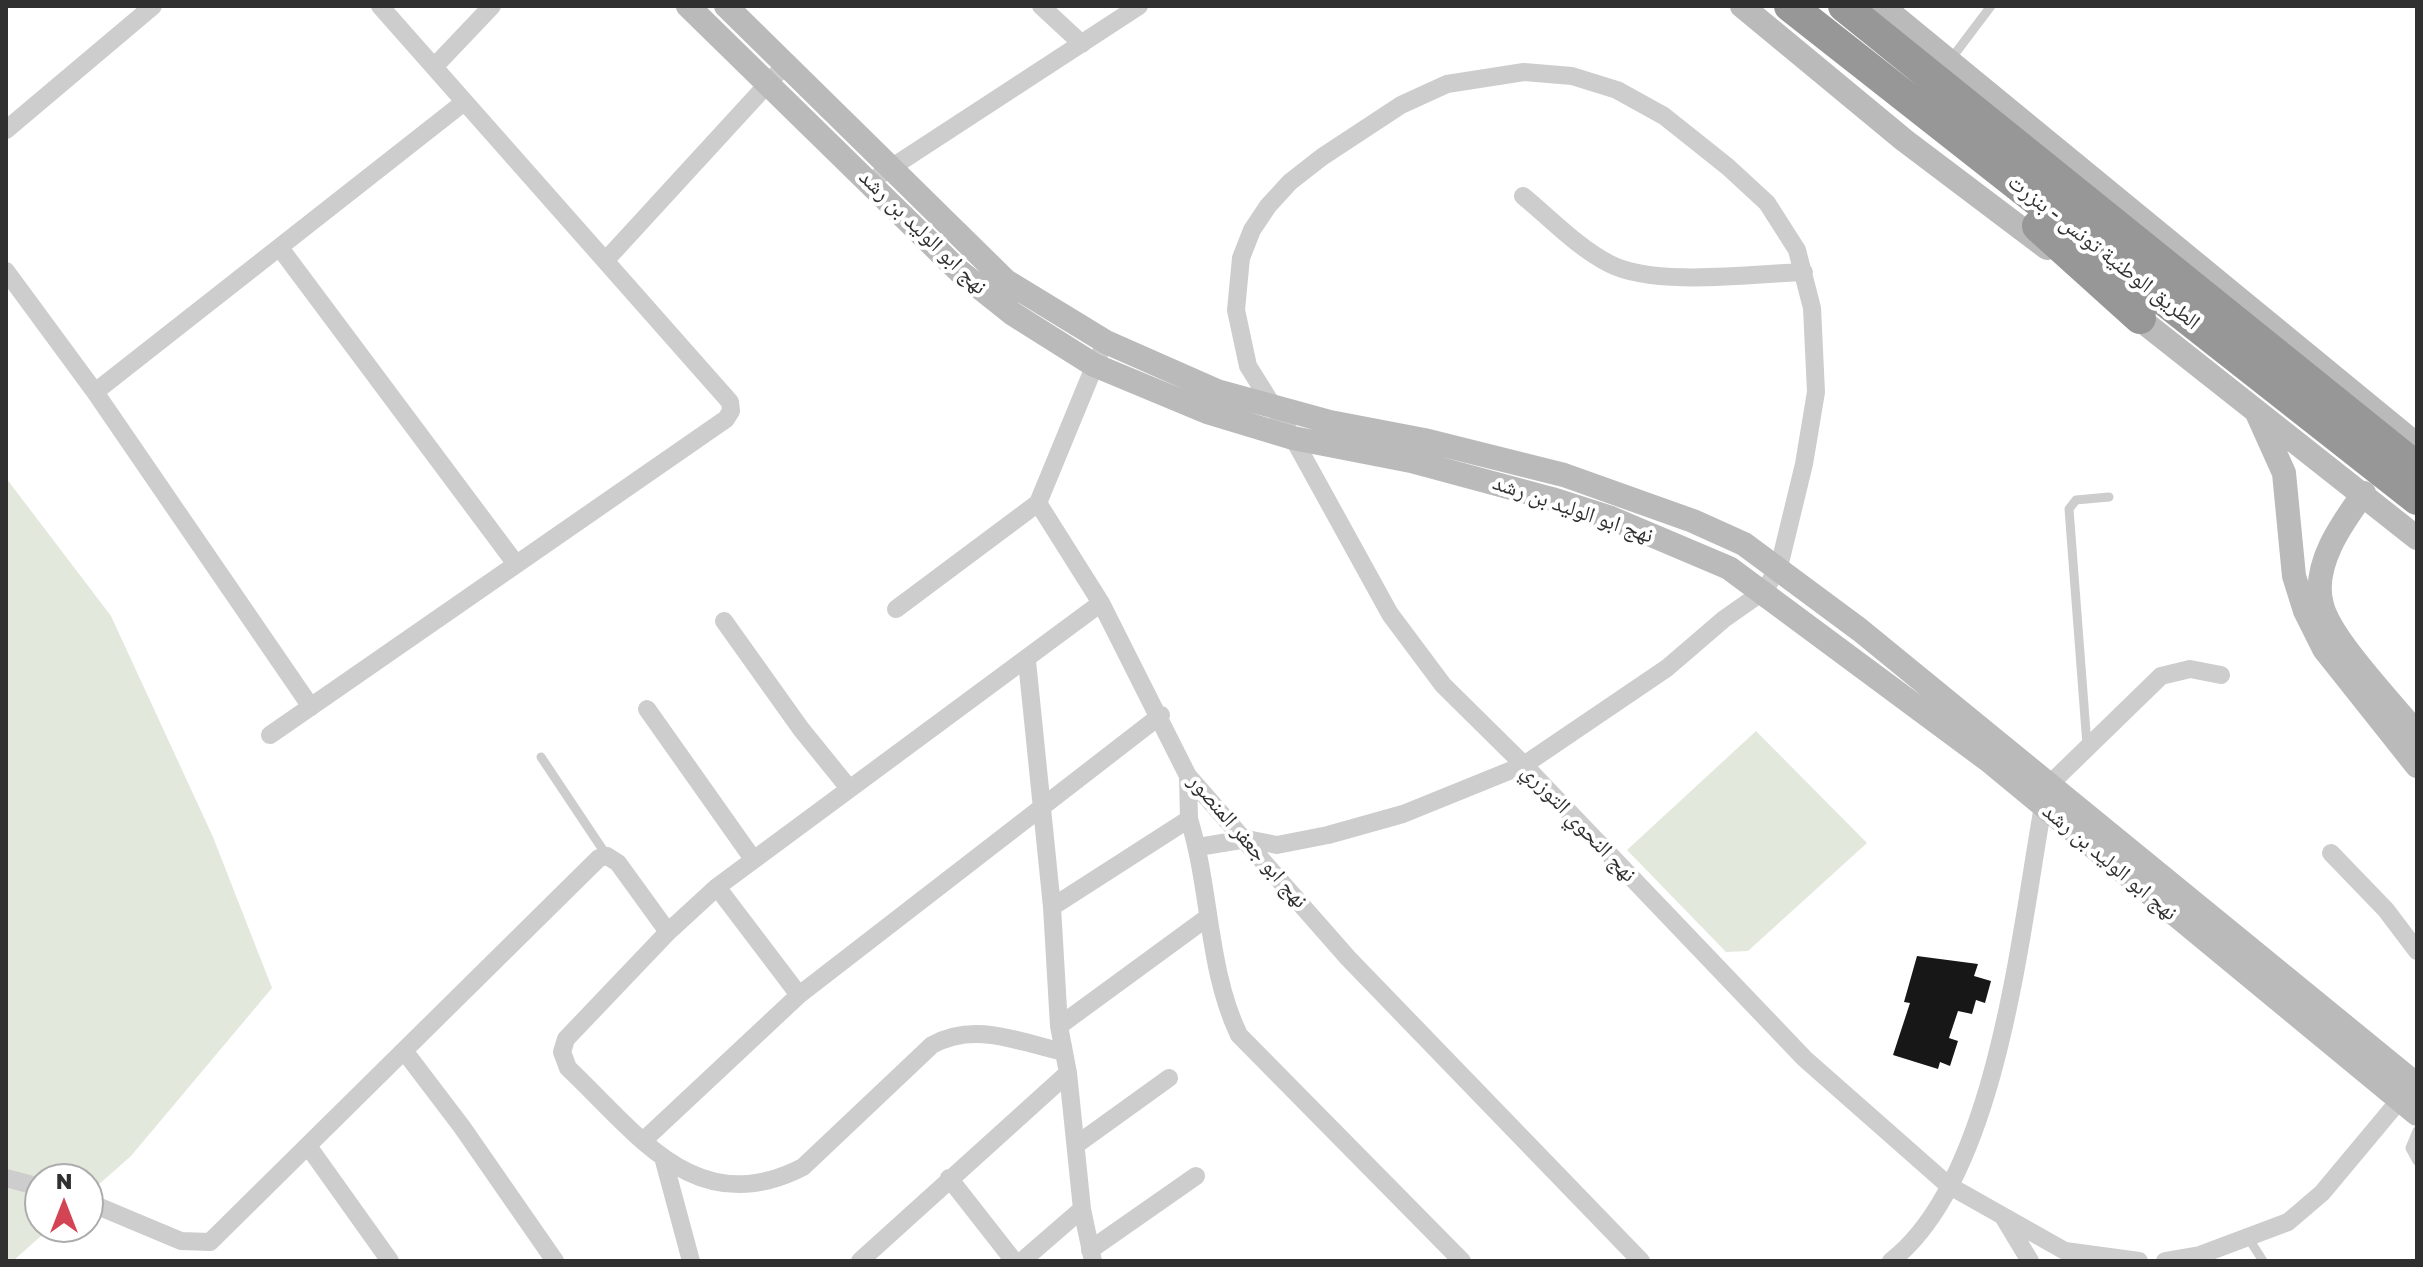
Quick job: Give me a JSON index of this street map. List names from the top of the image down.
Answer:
{
  "streets": {
    "highway": ["الطريق الوطنية تونس - بنزرت"],
    "street": ["نهج ابو الوليد بن رشد", "نهج النحوي التوزري", "نهج ابو جعفر المنصور"]
  },
  "crossings": [
    ["نهج ابو الوليد بن رشد", "نهج النحوي التوزري"]
  ],
  "north": "top"
}
